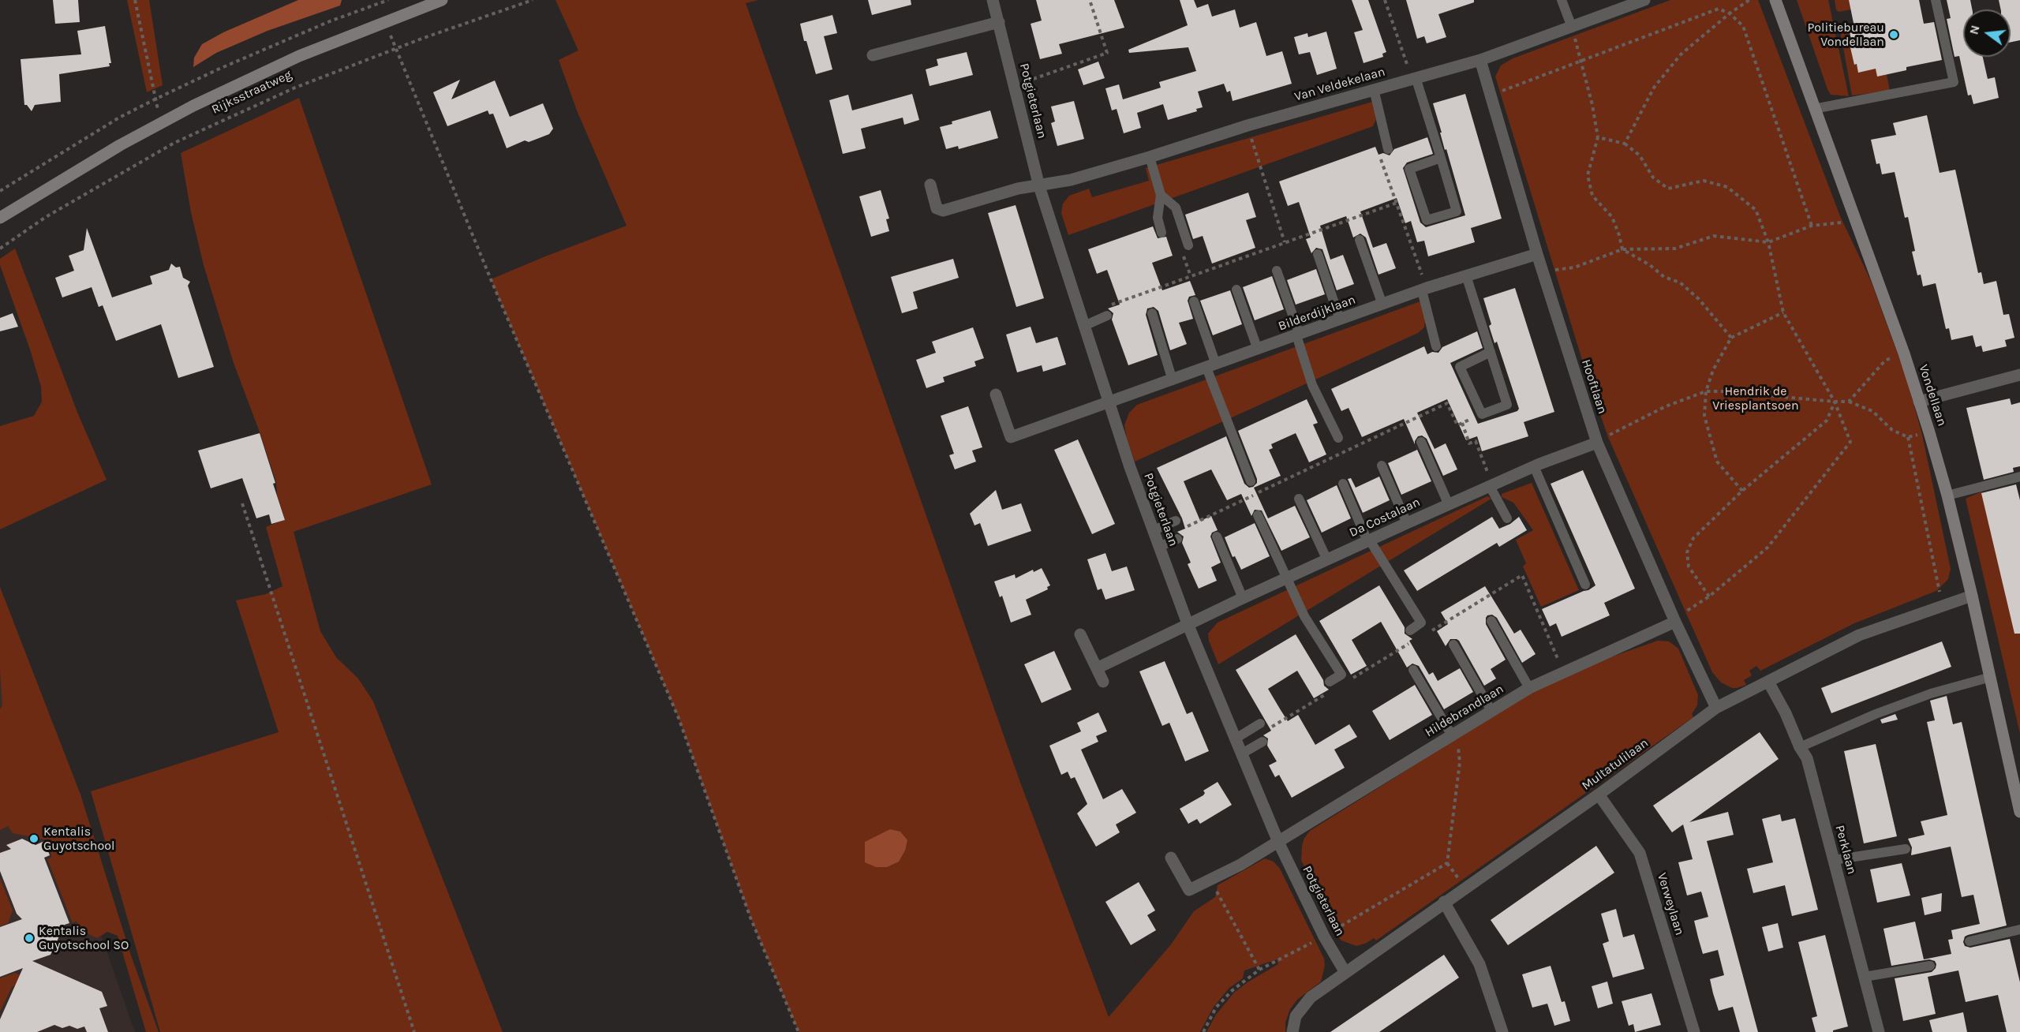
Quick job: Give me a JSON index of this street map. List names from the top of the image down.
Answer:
{
  "streets": {
    "street": [
      "Van Veldekelaan",
      "Rijksstraatweg",
      "Potgieterlaan",
      "Bilderdijklaan",
      "Hooftlaan",
      "Vondellaan",
      "Da Costalaan",
      "Hildebrandlaan",
      "Multatulilaan",
      "Perklaan",
      "Verweylaan"
    ]
  },
  "crossings": [
    ["Van Veldekelaan", "Potgieterlaan"],
    ["Van Veldekelaan", "Hooftlaan"],
    ["Potgieterlaan", "Bilderdijklaan"],
    ["Potgieterlaan", "Da Costalaan"],
    ["Potgieterlaan", "Hildebrandlaan"],
    ["Potgieterlaan", "Multatulilaan"],
    ["Bilderdijklaan", "Hooftlaan"],
    ["Hooftlaan", "Da Costalaan"],
    ["Hooftlaan", "Hildebrandlaan"],
    ["Hooftlaan", "Multatulilaan"],
    ["Vondellaan", "Multatulilaan"],
    ["Multatulilaan", "Perklaan"],
    ["Multatulilaan", "Verweylaan"]
  ],
  "parks": ["Hendrik de Vriesplantsoen"],
  "places": ["Politiebureau Vondellaan", "Kentalis Guyotschool", "Kentalis Guyotschool SO"],
  "north": "left"
}
